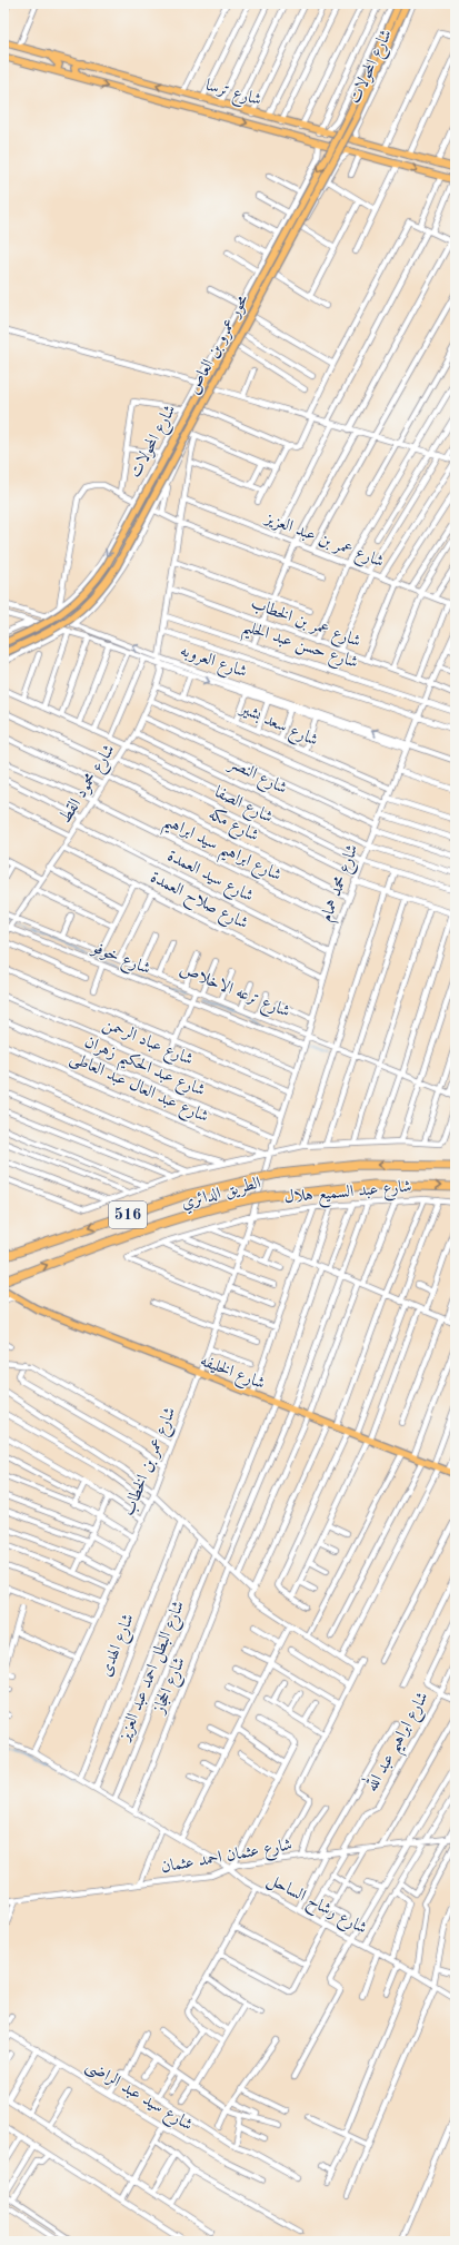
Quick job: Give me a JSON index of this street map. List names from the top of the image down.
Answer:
{
  "streets": {
    "highway": ["الطريق الدائري", "516"],
    "main road": ["شارع ترسا", "محور عمرو بن العاص", "شارع الخليفه"],
    "street": [
      "شارع المحولات",
      "شارع عمر بن عبد العزيز",
      "شارع عمر بن الخطاب",
      "شارع حسن عبد الحليم",
      "شارع العروبه",
      "شارع سعد بشير",
      "شارع النصر",
      "شارع محمود القط",
      "شارع الصفا",
      "شارع مكه",
      "شارع ابراهيم سيد ابراهيم",
      "شارع سيد العمدة",
      "شارع محمد همام",
      "شارع صلاح العمدة",
      "شارع خوفو",
      "شارع ترعه الاخلاص",
      "شارع عباد الرحمن",
      "شارع عبد الحكيم زهران",
      "شارع عبد العال عبد العاطى",
      "شارع عبد السميع هلال",
      "شارع الهدى",
      "شارع البطل احمد عبد العزيز",
      "شارع الحجاز",
      "شارع ابراهيم عبد الله",
      "شارع عثمان احمد عثمان",
      "شارع رشاح الساحل",
      "شارع سيد عبد الراضى"
    ]
  },
  "crossings": [
    ["شارع المحولات", "شارع ترسا"],
    ["شارع المحولات", "شارع العروبه"],
    ["شارع عمر بن الخطاب", "شارع محمد همام"],
    ["شارع عمر بن الخطاب", "شارع عباد الرحمن"],
    ["شارع عمر بن الخطاب", "شارع عبد الحكيم زهران"],
    ["شارع عمر بن الخطاب", "شارع عبد العال عبد العاطى"],
    ["شارع عمر بن الخطاب", "شارع عبد السميع هلال"],
    ["شارع عمر بن الخطاب", "شارع الخليفه"],
    ["شارع عمر بن الخطاب", "شارع رشاح الساحل"],
    ["شارع حسن عبد الحليم", "شارع محمد همام"],
    ["شارع العروبه", "شارع محمود القط"],
    ["شارع العروبه", "شارع محمد همام"],
    ["شارع سعد بشير", "شارع محمود القط"],
    ["شارع سعد بشير", "شارع محمد همام"],
    ["شارع النصر", "شارع محمود القط"],
    ["شارع النصر", "شارع محمد همام"],
    ["شارع محمود القط", "شارع الصفا"],
    ["شارع محمود القط", "شارع مكه"],
    ["شارع محمود القط", "شارع ابراهيم سيد ابراهيم"],
    ["شارع محمود القط", "شارع سيد العمدة"],
    ["شارع محمود القط", "شارع صلاح العمدة"],
    ["شارع محمود القط", "شارع خوفو"],
    ["شارع محمود القط", "شارع ترعه الاخلاص"],
    ["شارع الصفا", "شارع محمد همام"],
    ["شارع مكه", "شارع محمد همام"],
    ["شارع ابراهيم سيد ابراهيم", "شارع محمد همام"],
    ["شارع سيد العمدة", "شارع محمد همام"],
    ["شارع محمد همام", "شارع صلاح العمدة"],
    ["شارع محمد همام", "شارع خوفو"],
    ["شارع محمد همام", "شارع ترعه الاخلاص"],
    ["شارع الخليفه", "شارع البطل احمد عبد العزيز"],
    ["شارع الهدى", "شارع رشاح الساحل"],
    ["شارع البطل احمد عبد العزيز", "شارع رشاح الساحل"],
    ["شارع الحجاز", "شارع رشاح الساحل"],
    ["شارع ابراهيم عبد الله", "شارع عثمان احمد عثمان"],
    ["شارع ابراهيم عبد الله", "شارع رشاح الساحل"],
    ["شارع عثمان احمد عثمان", "شارع رشاح الساحل"]
  ]
}
